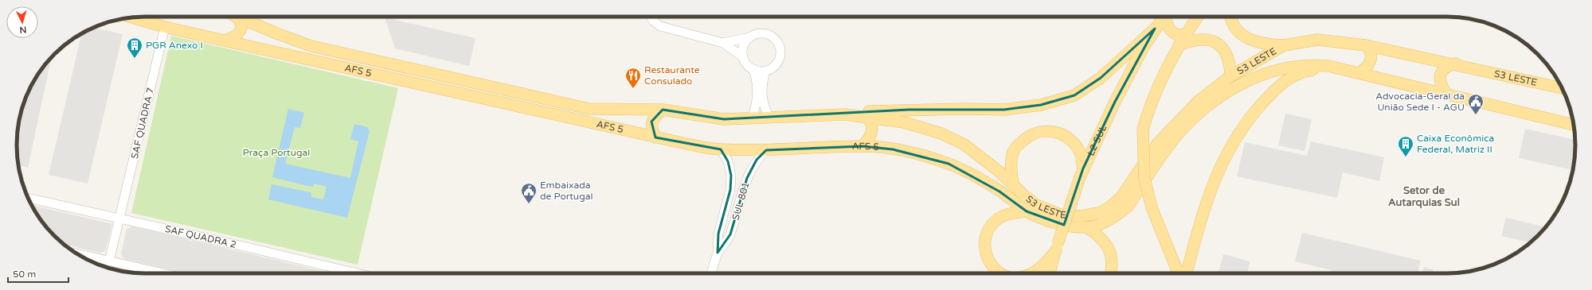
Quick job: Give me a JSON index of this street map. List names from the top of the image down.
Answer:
{
  "streets": {
    "main road": ["S3 LESTE", "AFS 5", "L2 SUL"],
    "street": ["SAF QUADRA 7", "SUL 801", "SAF QUADRA 2"]
  },
  "crossings": [
    ["S3 LESTE", "AFS 5"],
    ["AFS 5", "SAF QUADRA 7"],
    ["AFS 5", "SUL 801"],
    ["SAF QUADRA 7", "SAF QUADRA 2"]
  ],
  "districts": ["Setor de Autarquias Sul"],
  "parks": ["Praça Portugal"],
  "places": {
    "building": ["PGR Anexo I", "Caixa Econômica Federal, Matriz II"],
    "restaurant": ["Restaurante Consulado"],
    "public building": ["Advocacia-Geral da União Sede I - AGU", "Embaixada de Portugal"]
  },
  "scale_bar": "50 m",
  "north": "bottom"
}
